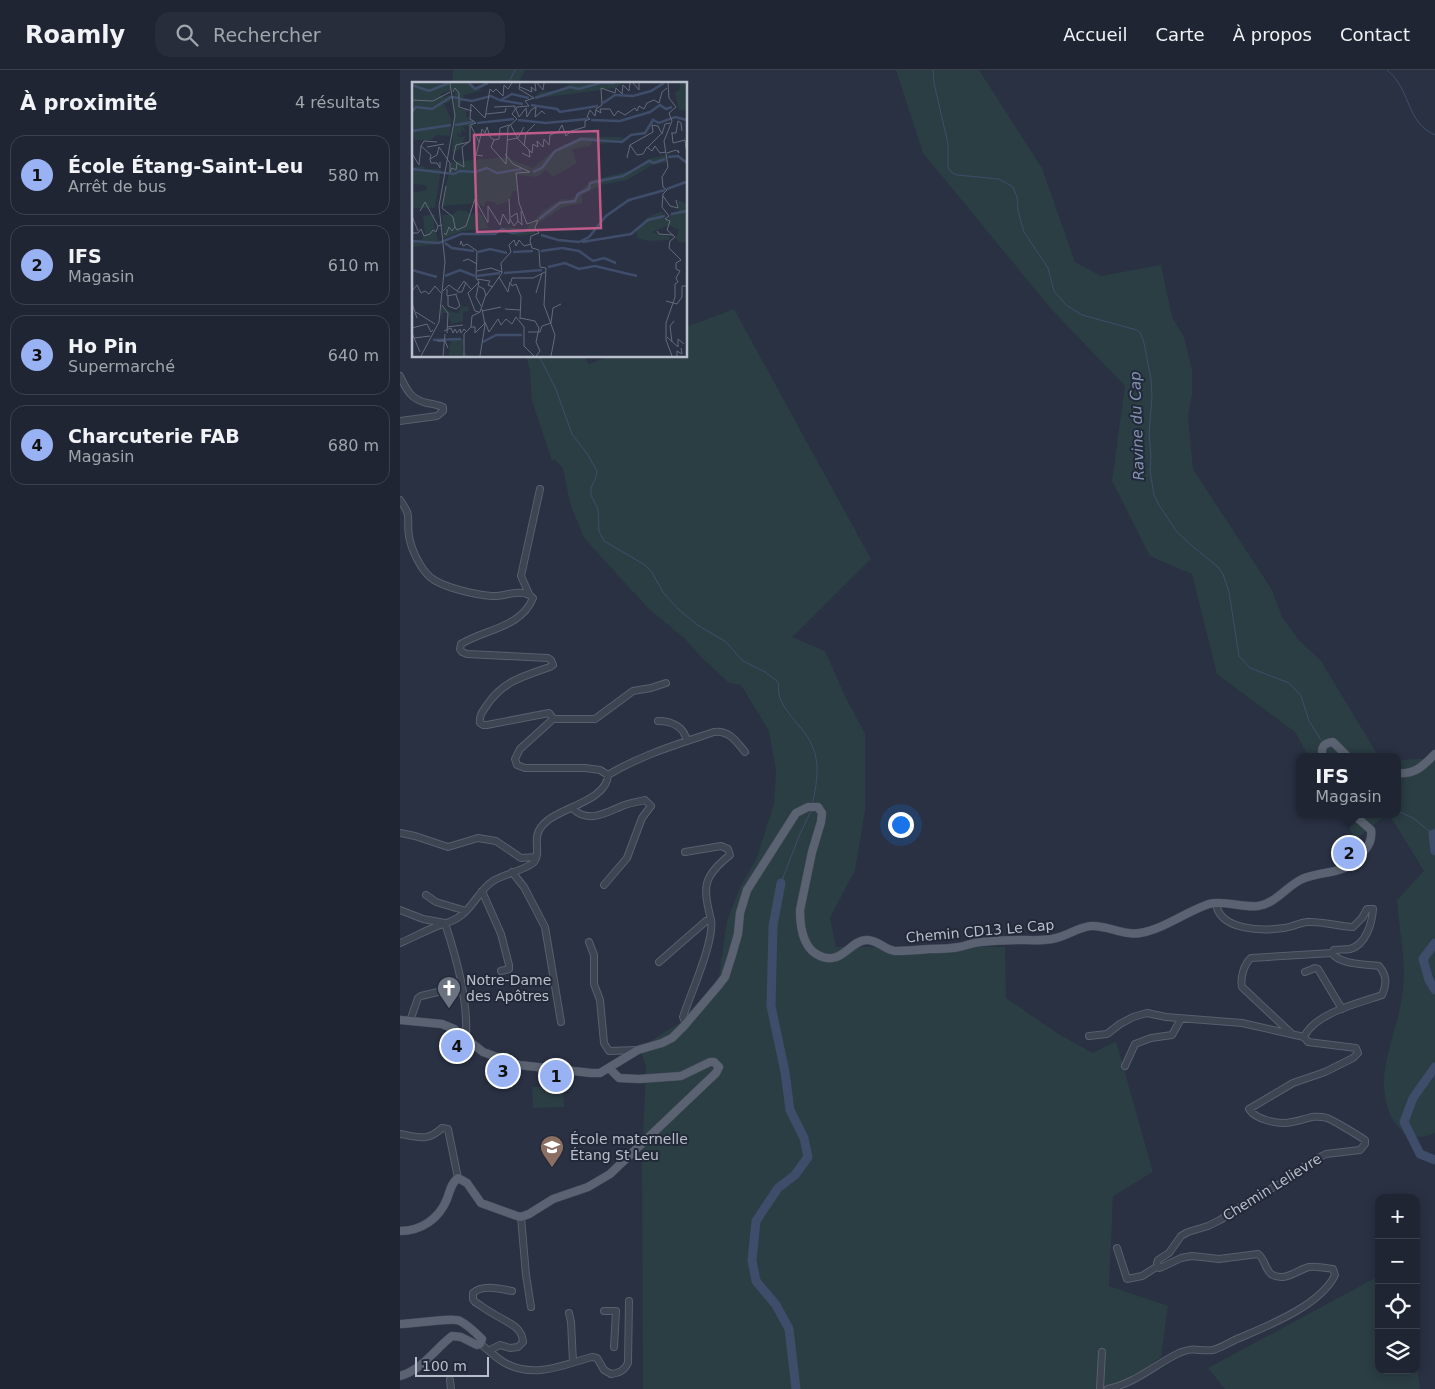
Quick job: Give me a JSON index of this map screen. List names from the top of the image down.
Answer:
{
  "streets": {
    "main road": ["Chemin CD13 Le Cap"],
    "street": ["Chemin Lelievre"]
  },
  "water": ["Ravine du Cap"],
  "places": {
    "church": ["Notre-Dame des Apôtres"],
    "school or university": ["École maternelle Étang St Leu"]
  },
  "scale_bar": "100 m",
  "page": {
    "header": "Roamly",
    "search": "Rechercher",
    "nav": [
      "Accueil",
      "Carte",
      "À propos",
      "Contact"
    ],
    "heading": ["À proximité", "4 résultats"],
    "list": [
      {
        "mark": "1",
        "name": "École Étang-Saint-Leu",
        "note": "Arrêt de bus",
        "value": "580 m"
      },
      {
        "mark": "2",
        "name": "IFS",
        "note": "Magasin",
        "value": "610 m"
      },
      {
        "mark": "3",
        "name": "Ho Pin",
        "note": "Supermarché",
        "value": "640 m"
      },
      {
        "mark": "4",
        "name": "Charcuterie FAB",
        "note": "Magasin",
        "value": "680 m"
      }
    ],
    "popup": ["IFS", "Magasin"],
    "pins": [
      "2",
      "4",
      "3",
      "1"
    ],
    "map_buttons": ["+", "−"],
    "scale": "100 m"
  }
}
